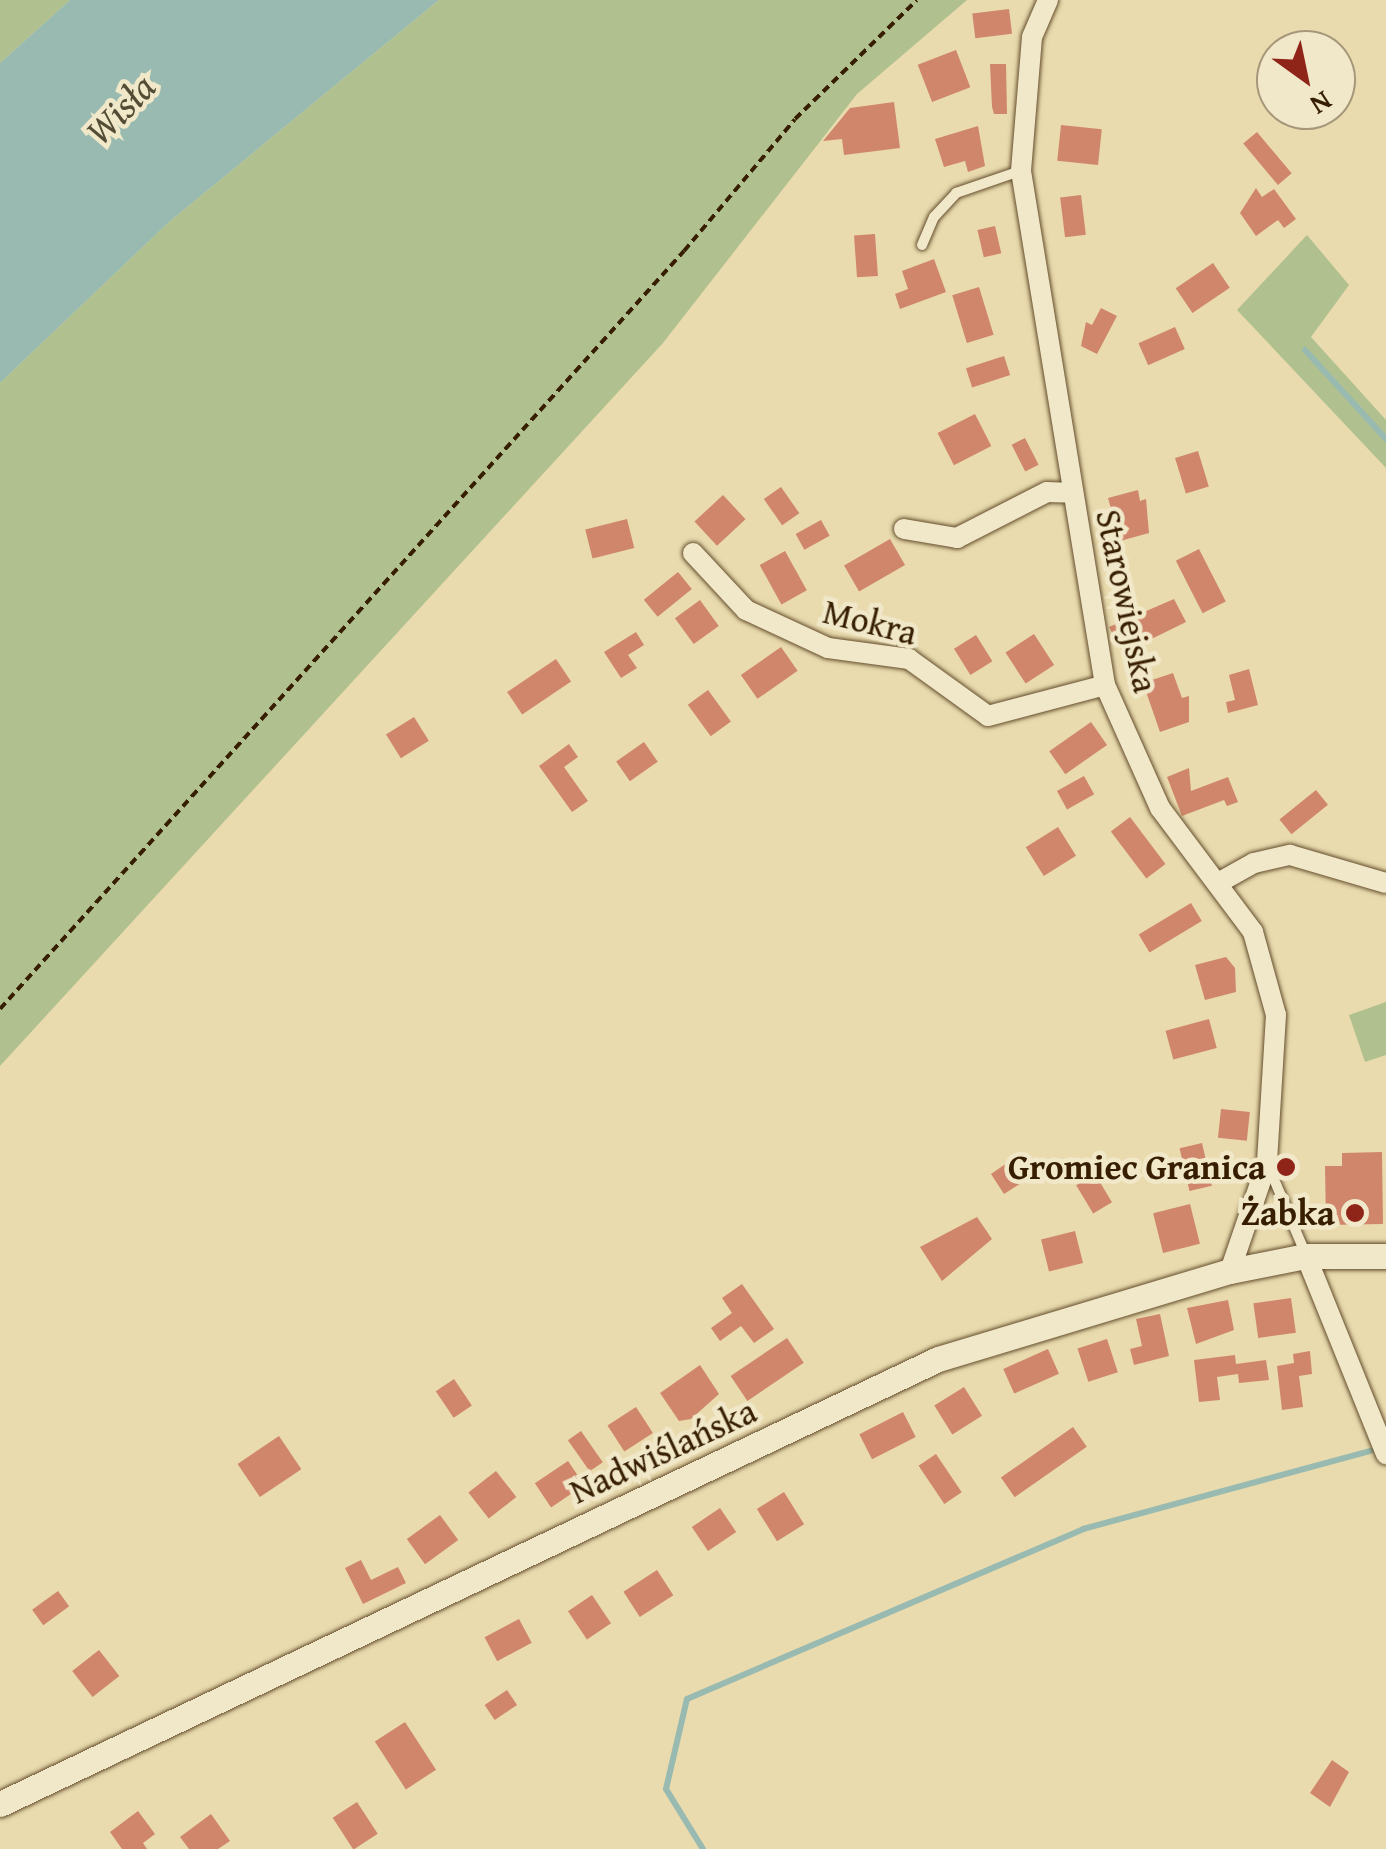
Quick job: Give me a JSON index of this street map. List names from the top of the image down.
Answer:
{
  "streets": {
    "street": ["Starowiejska", "Mokra", "Nadwiślańska"]
  },
  "crossings": [
    ["Starowiejska", "Mokra"],
    ["Starowiejska", "Nadwiślańska"]
  ],
  "water": ["Wisła"],
  "places": ["Gromiec Granica", "Żabka"],
  "north": "bottom right"
}
